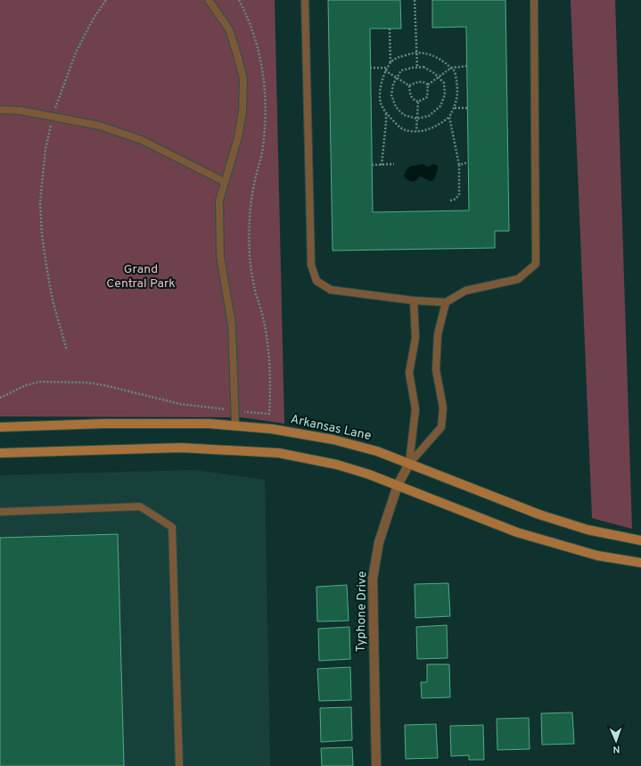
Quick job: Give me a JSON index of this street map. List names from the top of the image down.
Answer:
{
  "streets": {
    "main road": ["Arkansas Lane"],
    "street": ["Typhone Drive"]
  },
  "crossings": [
    ["Arkansas Lane", "Typhone Drive"]
  ],
  "parks": ["Grand Central Park"],
  "north": "bottom"
}
